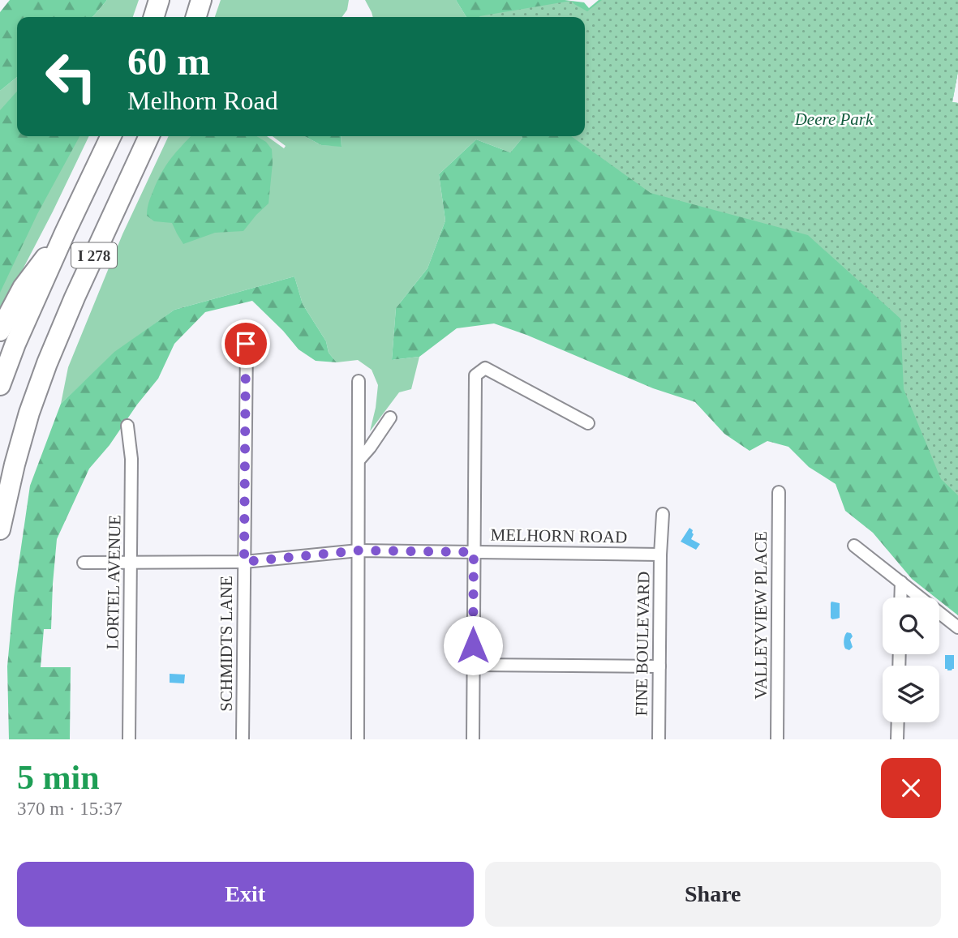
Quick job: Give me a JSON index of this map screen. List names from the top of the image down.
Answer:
{
  "streets": {
    "highway": ["I 278"],
    "street": [
      "MELHORN ROAD",
      "LORTEL AVENUE",
      "VALLEYVIEW PLACE",
      "SCHMIDTS LANE",
      "FINE BOULEVARD"
    ]
  },
  "crossings": [
    ["MELHORN ROAD", "LORTEL AVENUE"],
    ["MELHORN ROAD", "SCHMIDTS LANE"],
    ["MELHORN ROAD", "FINE BOULEVARD"]
  ],
  "parks": ["Deere Park"],
  "page": {
    "turn": ["60 m", "Melhorn Road"],
    "heading": ["5 min", "370 m · 15:37"],
    "buttons": ["Exit", "Share"]
  }
}
